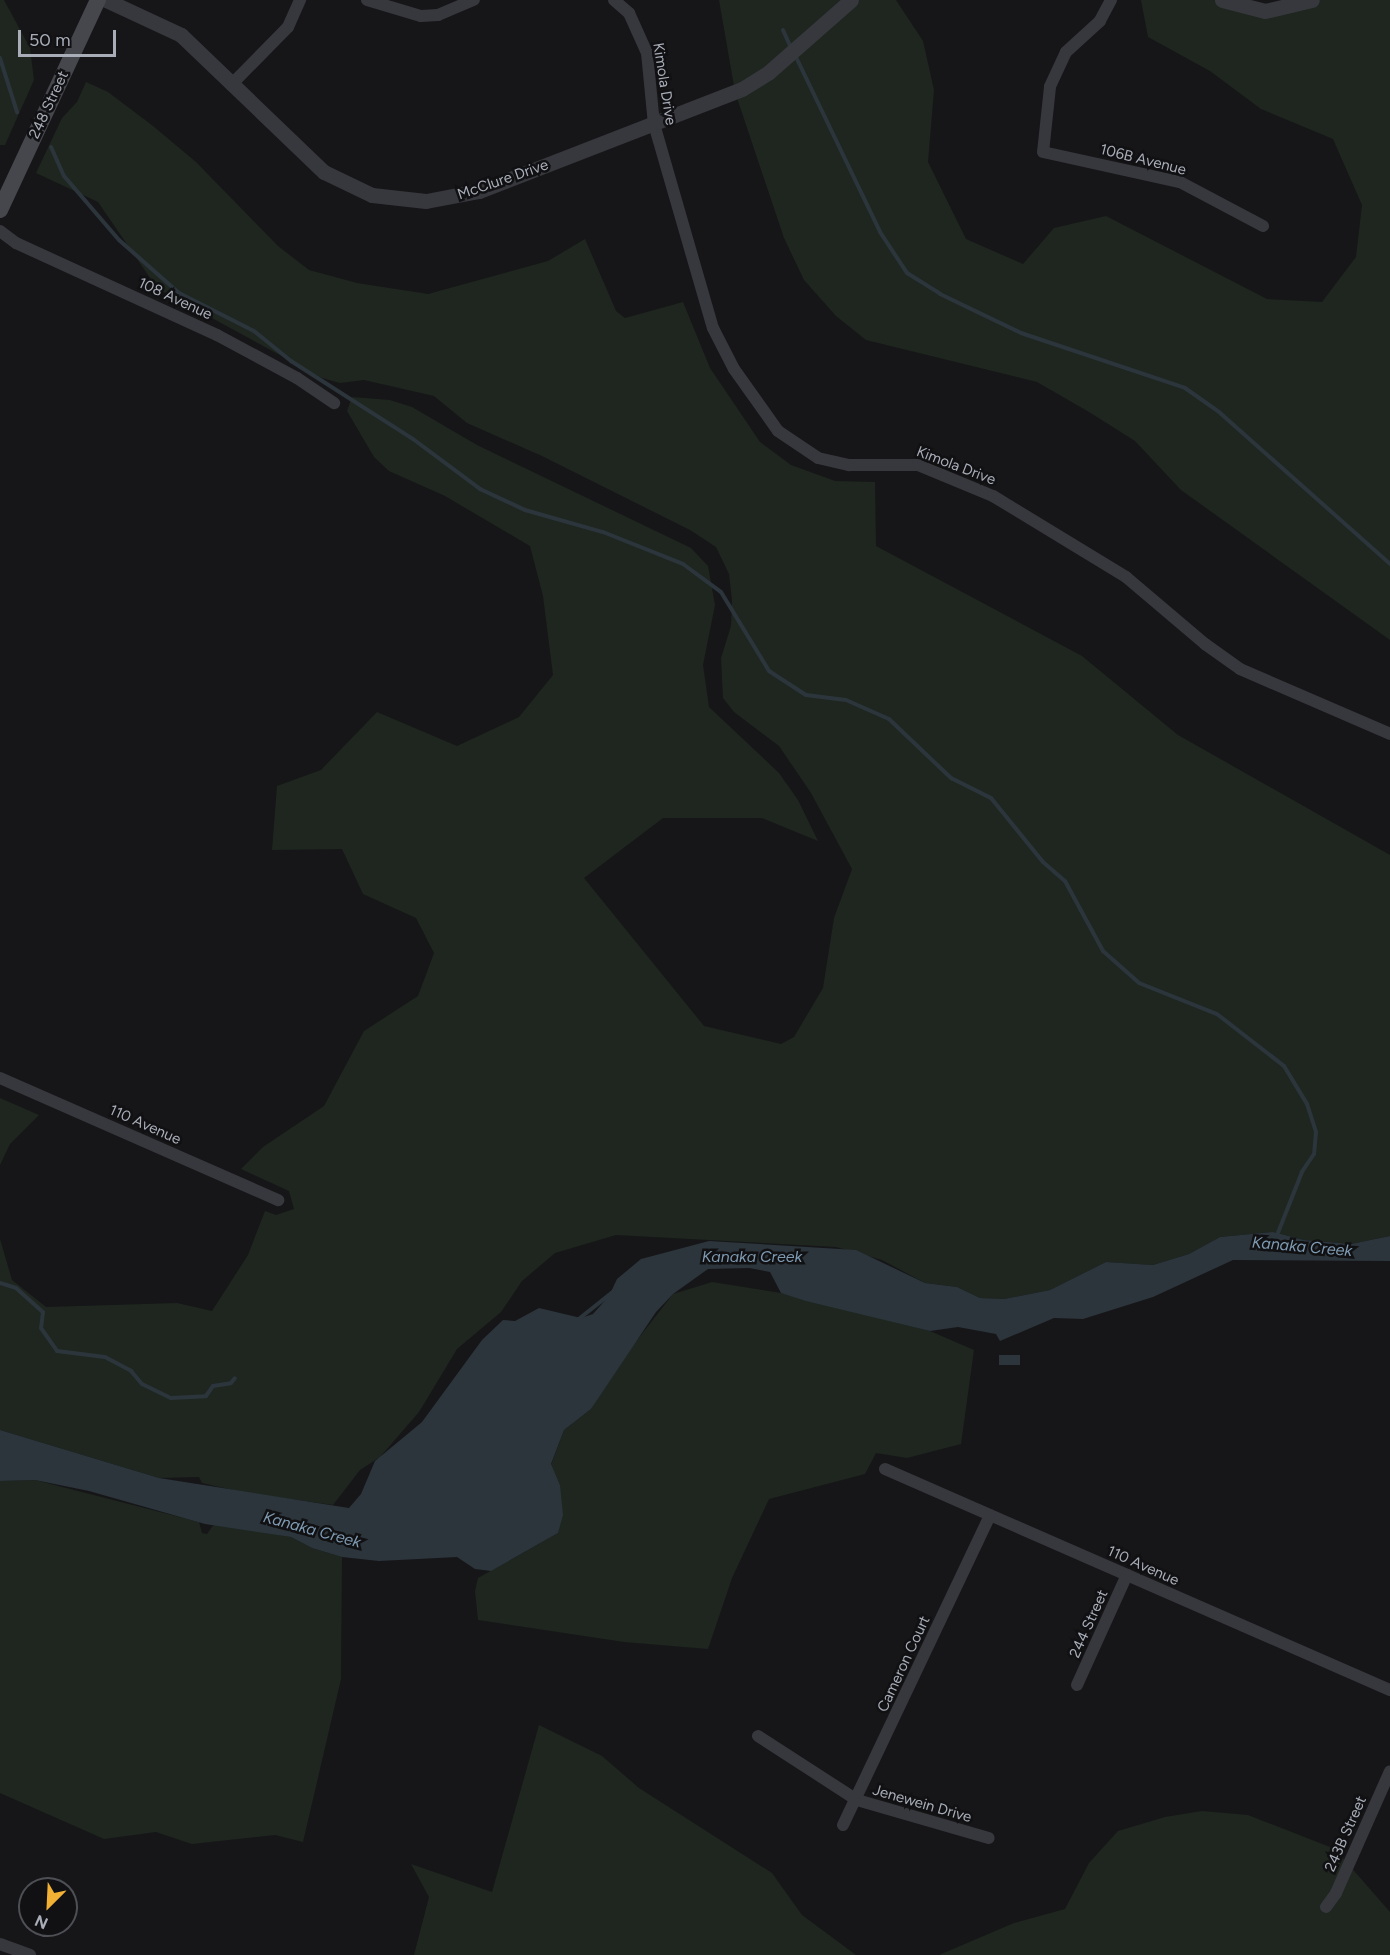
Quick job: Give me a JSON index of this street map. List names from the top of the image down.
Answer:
{
  "streets": {
    "main road": ["248 Street"],
    "street": [
      "Kimola Drive",
      "106B Avenue",
      "McClure Drive",
      "108 Avenue",
      "110 Avenue",
      "244 Street",
      "Cameron Court",
      "Jenewein Drive",
      "243B Street"
    ]
  },
  "crossings": [
    ["Kimola Drive", "McClure Drive"],
    ["110 Avenue", "244 Street"],
    ["110 Avenue", "Cameron Court"],
    ["Cameron Court", "Jenewein Drive"]
  ],
  "water": ["Kanaka Creek"],
  "scale_bar": "50 m",
  "north": "bottom left"
}
